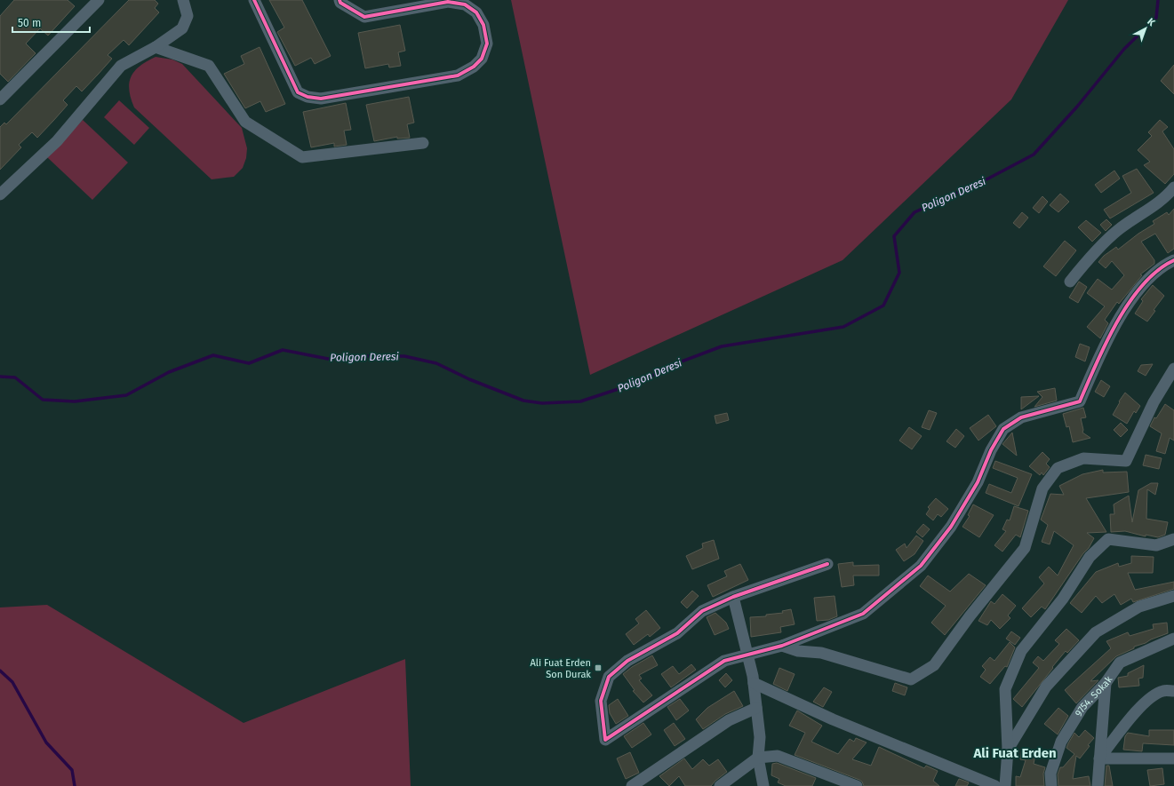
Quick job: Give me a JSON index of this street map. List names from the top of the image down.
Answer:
{
  "streets": {
    "street": ["9754. Sokak"]
  },
  "districts": ["Ali Fuat Erden"],
  "water": ["Poligon Deresi"],
  "places": {
    "transit": ["Ali Fuat Erden Son Durak"]
  },
  "scale_bar": "50 m",
  "north": "top right"
}
